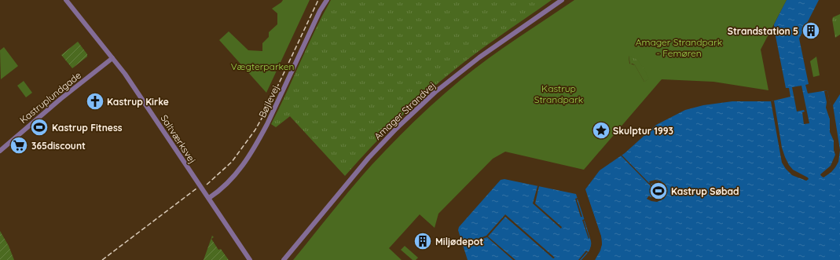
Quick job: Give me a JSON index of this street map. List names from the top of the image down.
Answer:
{
  "streets": {
    "street": [
      "Kastruplundgade",
      "Bøjlevej",
      "Amager Strandvej",
      "Saltværksvej"
    ]
  },
  "crossings": [
    ["Kastruplundgade", "Saltværksvej"],
    ["Bøjlevej", "Saltværksvej"]
  ],
  "parks": ["Amager Strandpark - Femøren", "Vægterparken", "Kastrup Strandpark"],
  "places": {
    "building": ["Strandstation 5", "Miljødepot"],
    "church": ["Kastrup Kirke"],
    "sports": ["Kastrup Fitness", "Kastrup Søbad"],
    "place": ["Skulptur 1993"],
    "supermarket": ["365discount"]
  }
}
